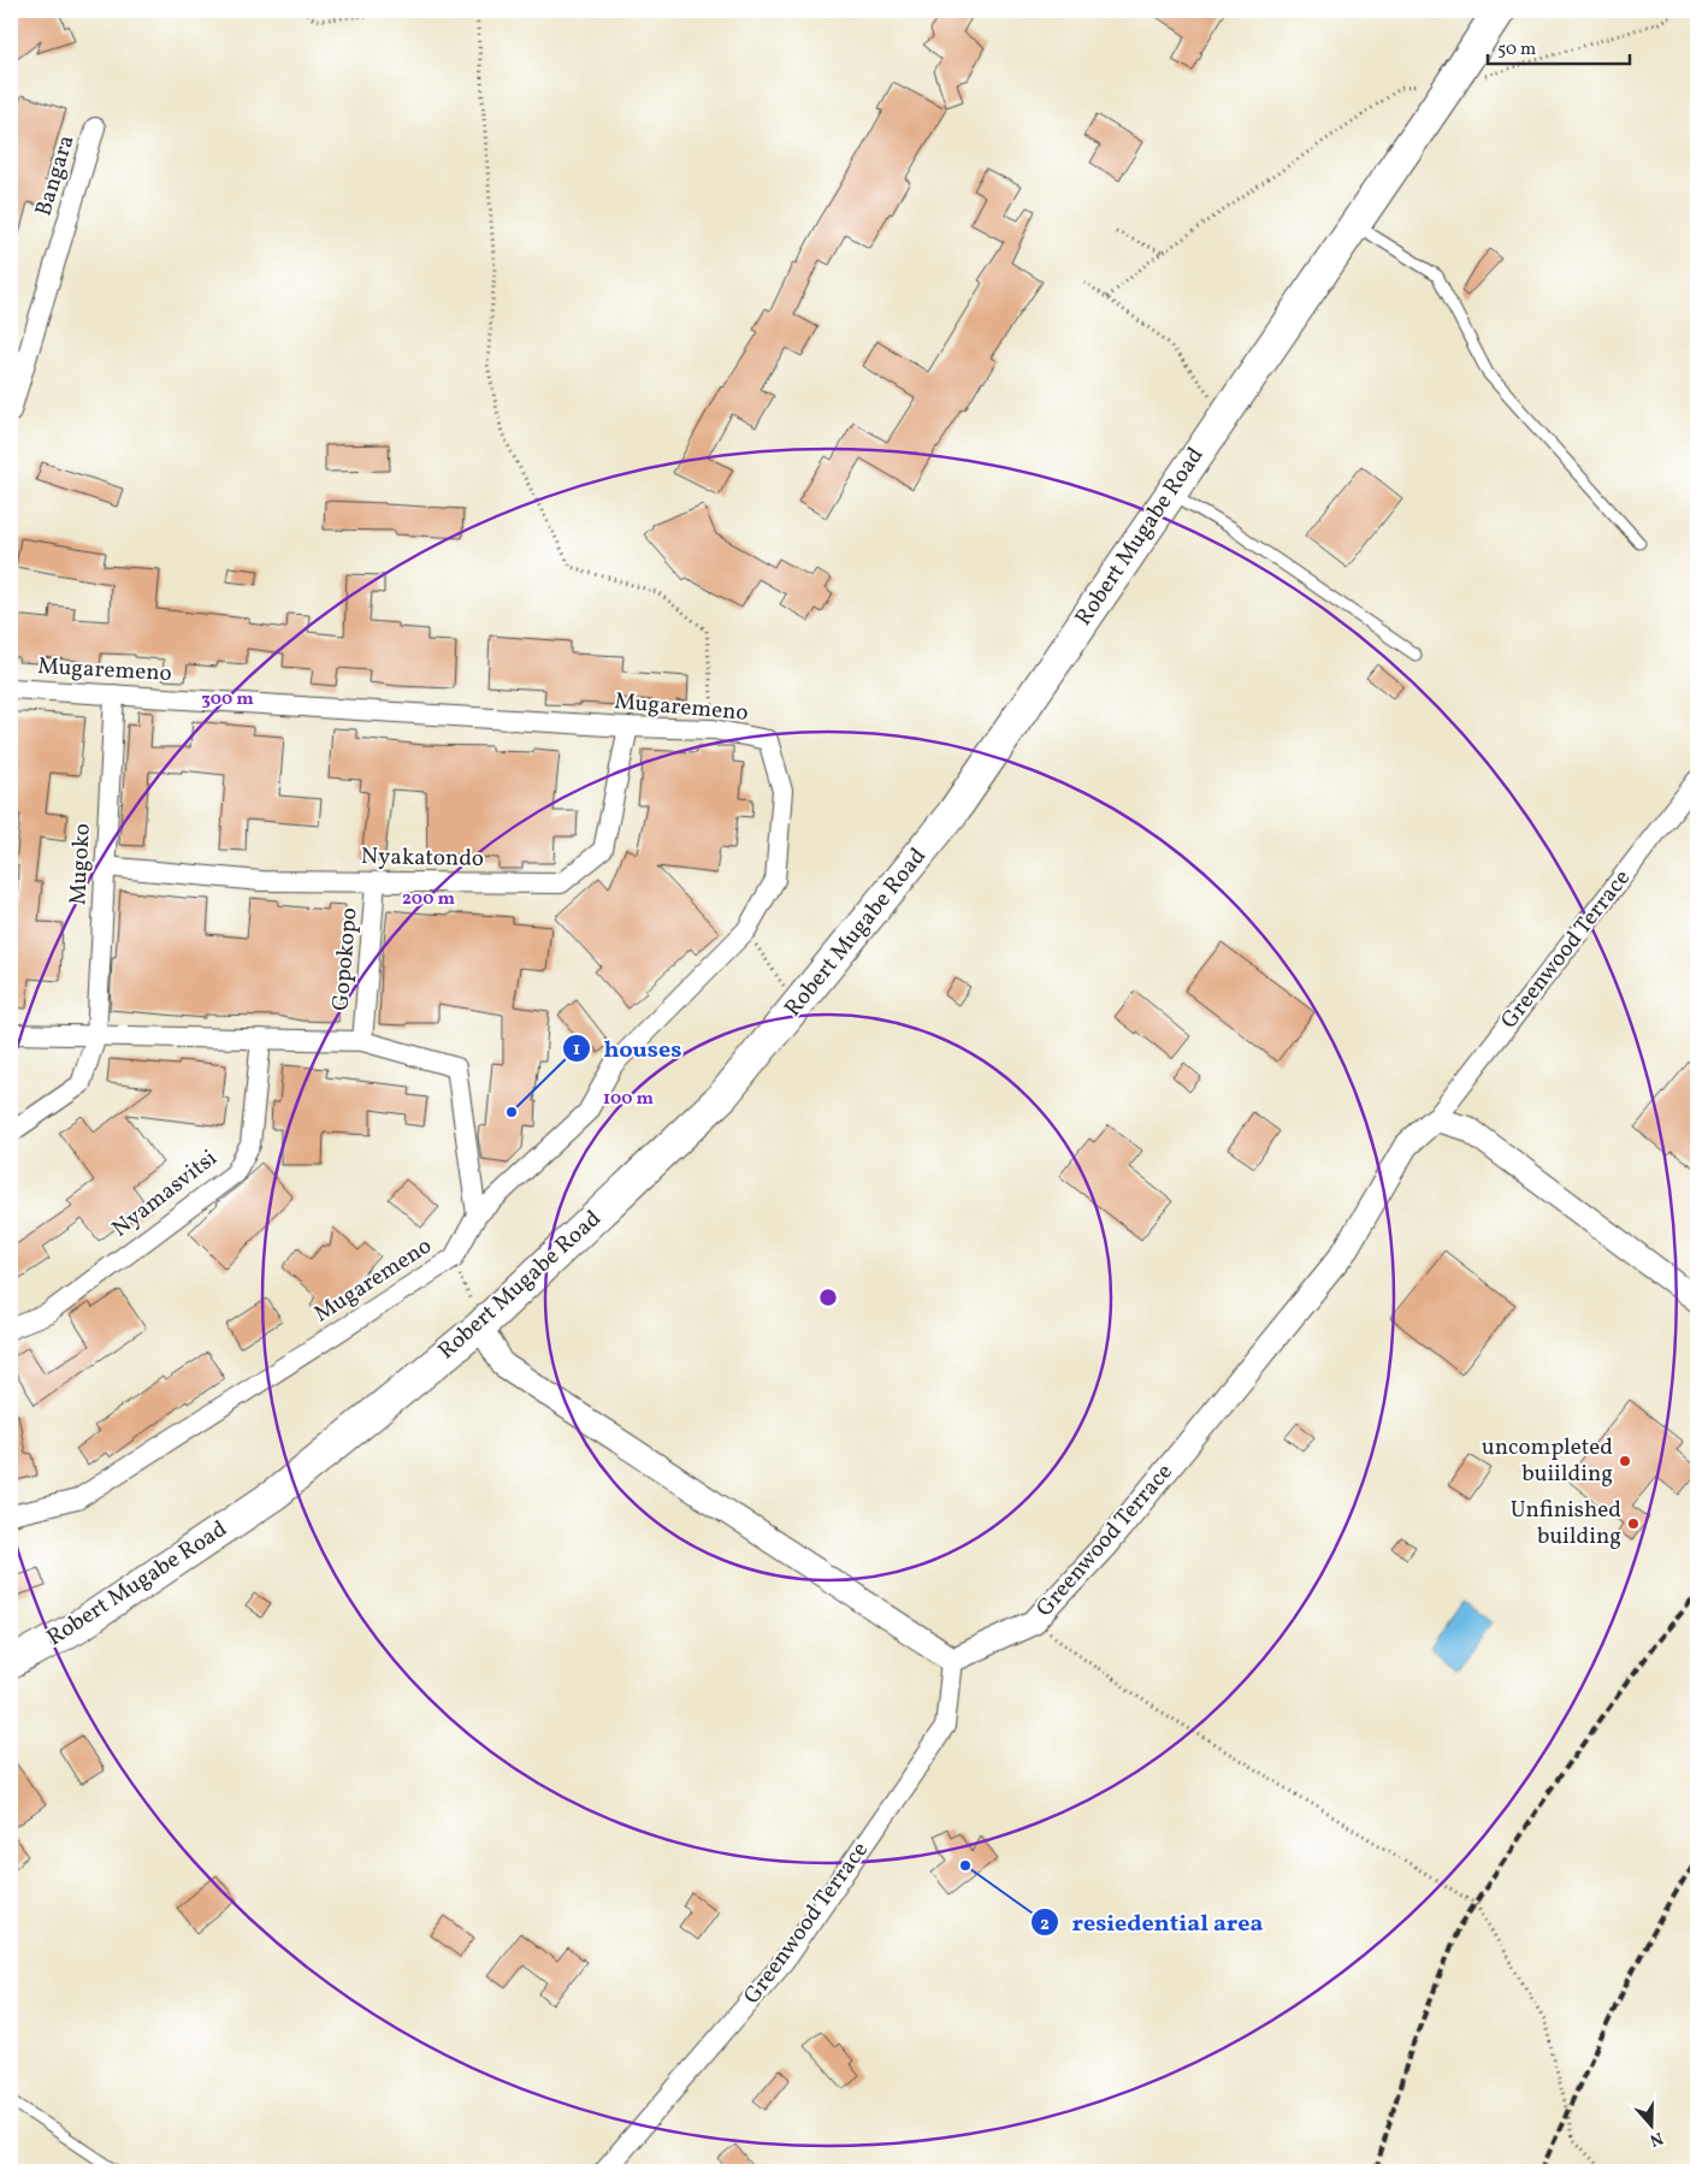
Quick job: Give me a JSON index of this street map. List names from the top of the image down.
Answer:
{
  "streets": {
    "main road": ["Robert Mugabe Road"],
    "street": [
      "Bangara",
      "Mugaremeno",
      "Nyakatondo",
      "Mugoko",
      "Greenwood Terrace",
      "Gopokopo",
      "Nyamasvitsi"
    ]
  },
  "crossings": [
    ["Mugaremeno", "Nyakatondo"],
    ["Mugaremeno", "Mugoko"],
    ["Nyakatondo", "Mugoko"],
    ["Nyakatondo", "Gopokopo"]
  ],
  "places": [
    "houses",
    "uncompleted buiilding",
    "Unfinished building",
    "resiedential area"
  ],
  "scale_bar": "50 m",
  "north": "bottom",
  "rings": ["300 m", "200 m", "100 m"]
}
